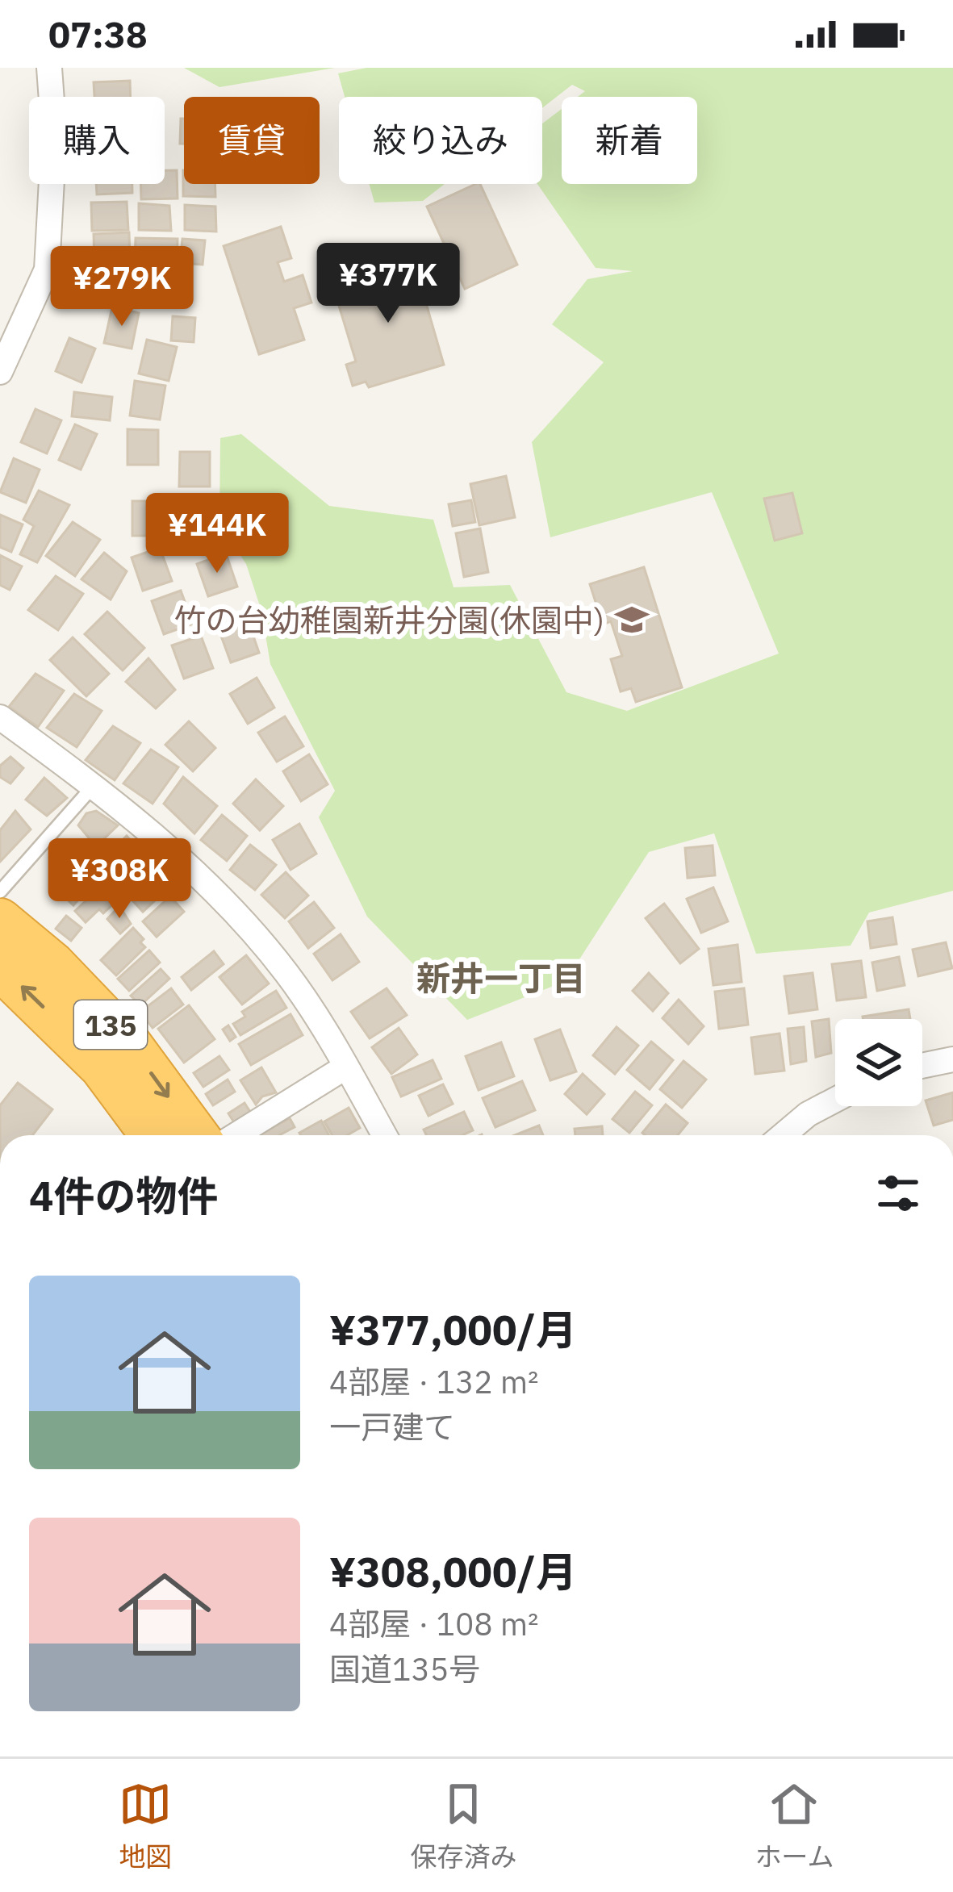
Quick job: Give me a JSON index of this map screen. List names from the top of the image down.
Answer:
{
  "streets": {
    "highway": ["135"]
  },
  "districts": ["新井一丁目"],
  "places": {
    "school or university": ["竹の台幼稚園新井分園(休園中)"]
  },
  "page": {
    "status": "07:38",
    "chip": [
      "購入",
      "賃貸",
      "絞り込み",
      "新着"
    ],
    "price": [
      "¥377K",
      "¥279K",
      "¥144K",
      "¥308K"
    ],
    "heading": "4件の物件",
    "list": [
      {
        "name": "¥377,000/月",
        "note": "4部屋 · 132 m² · 一戸建て"
      },
      {
        "name": "¥308,000/月",
        "note": "4部屋 · 108 m² · 国道135号"
      }
    ],
    "tabs": ["地図", "保存済み", "ホーム"]
  }
}
